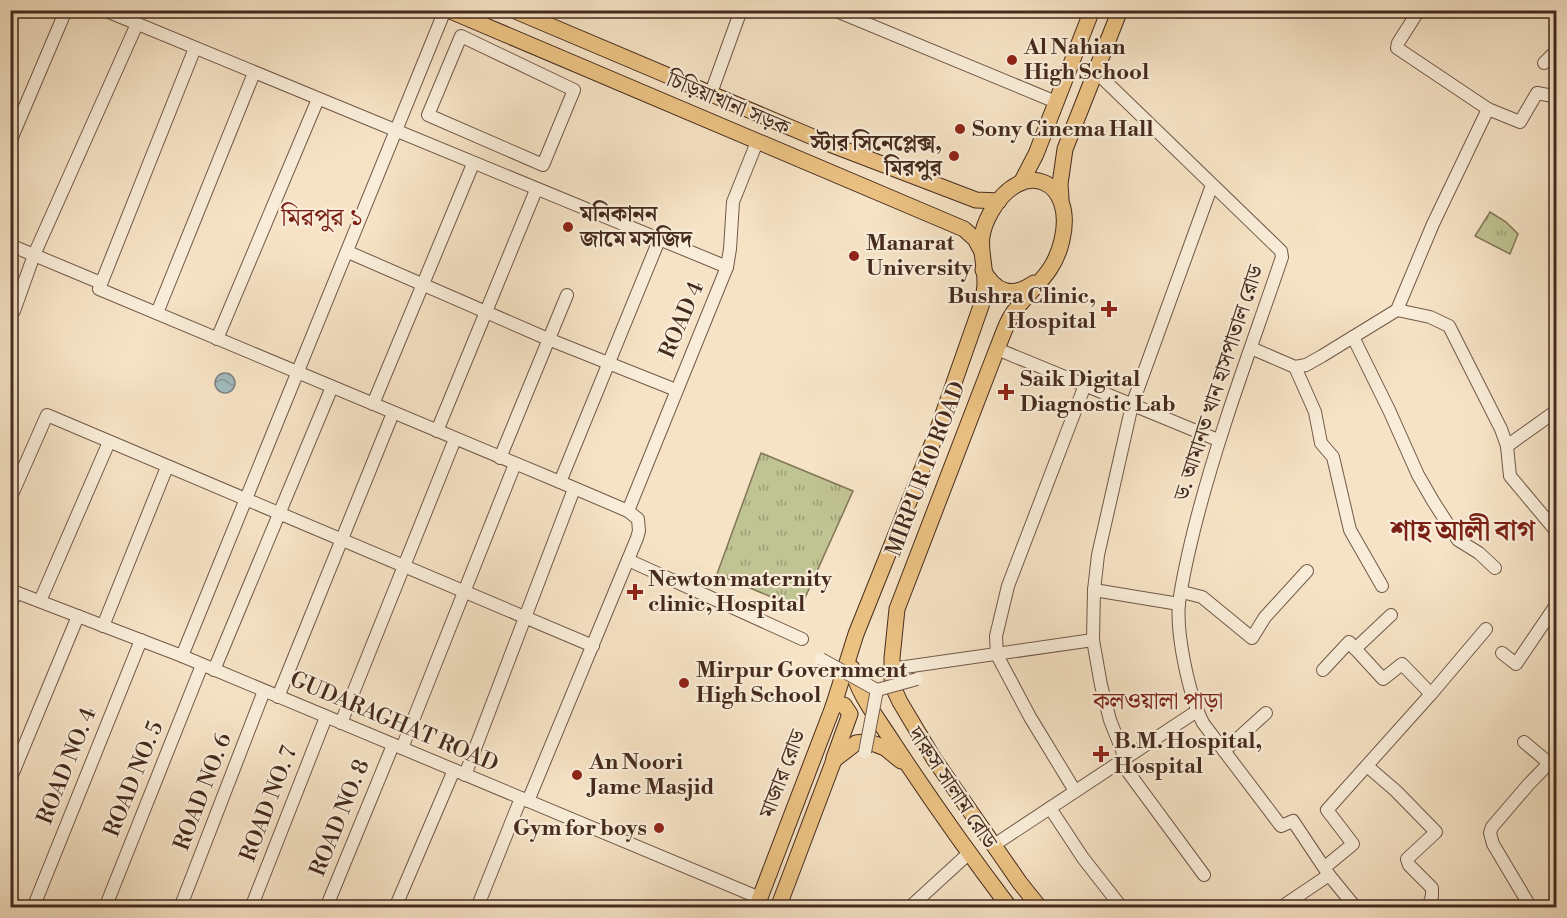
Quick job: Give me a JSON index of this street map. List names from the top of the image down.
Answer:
{
  "streets": {
    "main road": [
      "চিড়িয়াখানা সড়ক",
      "MIRPUR 10 ROAD",
      "মাজার রোড",
      "দারুস সালাম রোড"
    ],
    "street": [
      "ROAD 4",
      "ড. আমানত খান হাসপাতাল রোড",
      "GUDARAGHAT ROAD",
      "ROAD NO. 4",
      "ROAD NO. 5",
      "ROAD NO. 6",
      "ROAD NO. 7",
      "ROAD NO. 8"
    ]
  },
  "crossings": [
    ["চিড়িয়াখানা সড়ক", "ROAD 4"],
    ["চিড়িয়াখানা সড়ক", "MIRPUR 10 ROAD"],
    ["MIRPUR 10 ROAD", "মাজার রোড"],
    ["MIRPUR 10 ROAD", "দারুস সালাম রোড"],
    ["GUDARAGHAT ROAD", "ROAD NO. 4"],
    ["GUDARAGHAT ROAD", "মাজার রোড"],
    ["GUDARAGHAT ROAD", "ROAD NO. 5"],
    ["GUDARAGHAT ROAD", "ROAD NO. 6"],
    ["GUDARAGHAT ROAD", "ROAD NO. 7"],
    ["GUDARAGHAT ROAD", "ROAD NO. 8"],
    ["মাজার রোড", "দারুস সালাম রোড"]
  ],
  "districts": ["মিরপুর ১", "শাহ আলী বাগ", "কলওয়ালা পাড়া"],
  "places": {
    "other": [
      "Al Nahian High School",
      "Sony Cinema Hall",
      "স্টার সিনেপ্লেক্স, মিরপুর",
      "মনিকানন জামে মসজিদ",
      "Manarat University",
      "Mirpur Government High School",
      "An Noori Jame Masjid",
      "Gym for boys"
    ],
    "health": [
      "Bushra Clinic, Hospital",
      "Saik Digital Diagnostic Lab",
      "Newton maternity clinic, Hospital",
      "B.M. Hospital, Hospital"
    ]
  }
}
